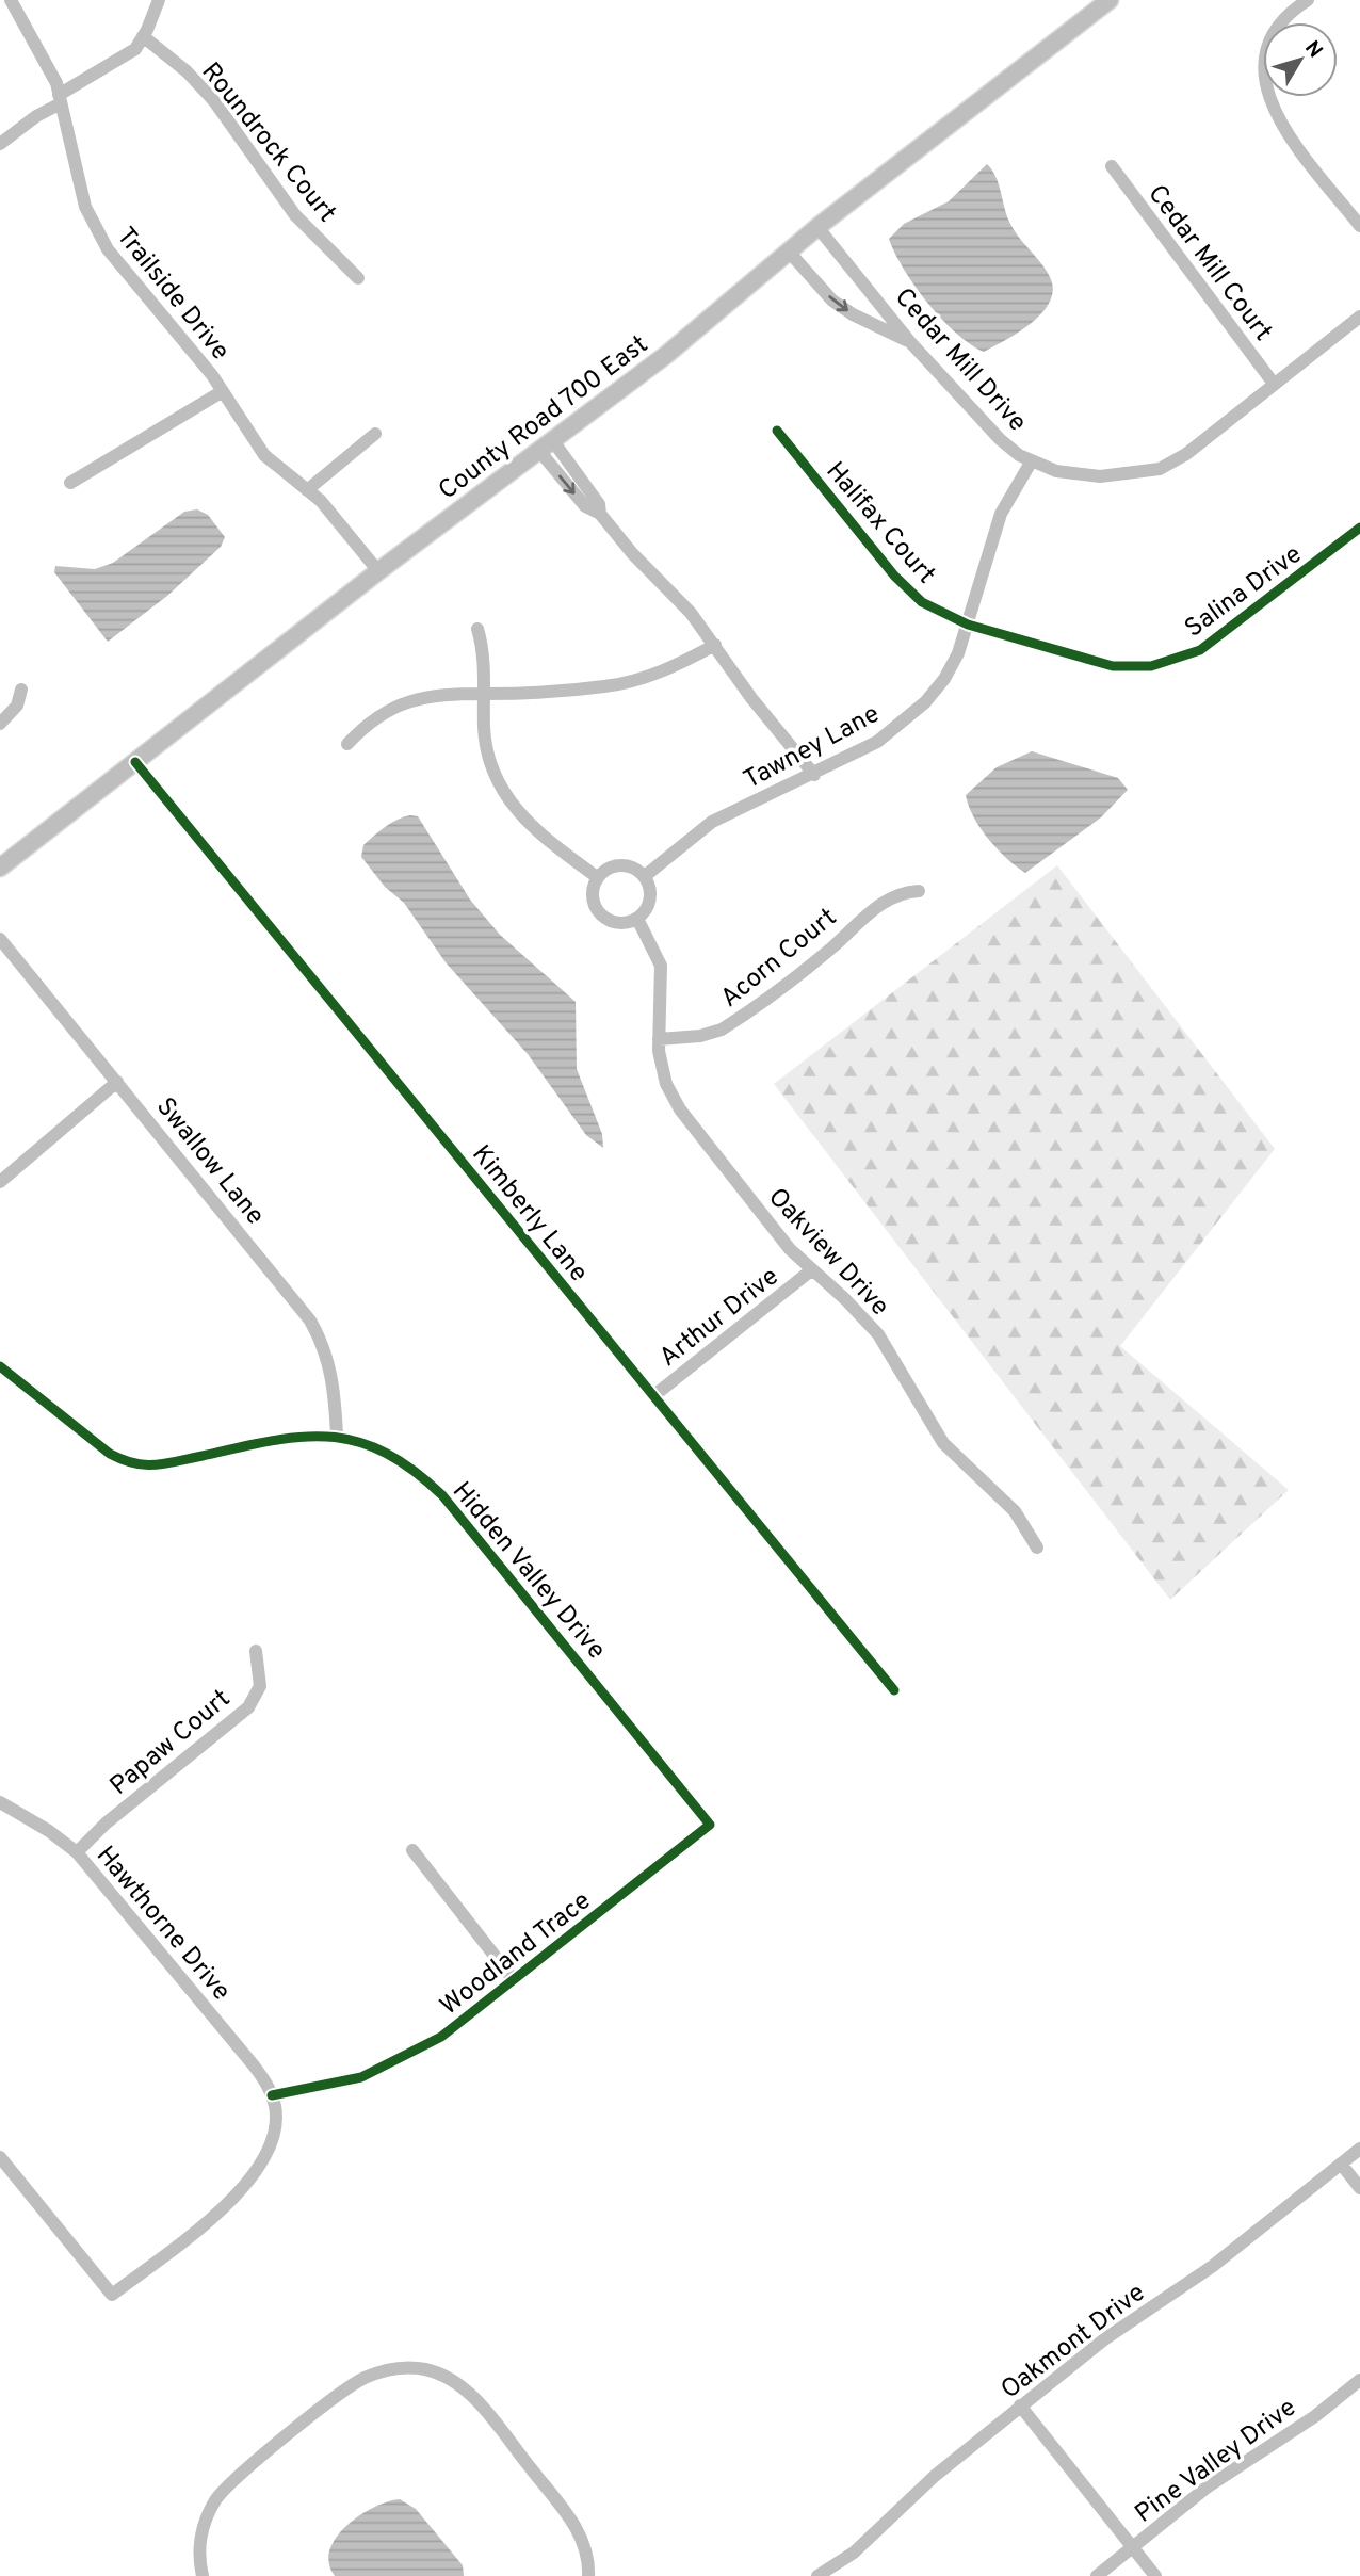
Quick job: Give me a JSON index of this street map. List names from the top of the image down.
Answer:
{
  "streets": {
    "main road": ["County Road 700 East"],
    "street": [
      "Roundrock Court",
      "Cedar Mill Court",
      "Trailside Drive",
      "Cedar Mill Drive",
      "Halifax Court",
      "Salina Drive",
      "Tawney Lane",
      "Acorn Court",
      "Swallow Lane",
      "Kimberly Lane",
      "Oakview Drive",
      "Arthur Drive",
      "Hidden Valley Drive",
      "Papaw Court",
      "Hawthorne Drive",
      "Woodland Trace",
      "Oakmont Drive",
      "Pine Valley Drive"
    ]
  },
  "crossings": [
    ["Cedar Mill Court", "Cedar Mill Drive"],
    ["Trailside Drive", "County Road 700 East"],
    ["Cedar Mill Drive", "County Road 700 East"],
    ["Cedar Mill Drive", "Tawney Lane"],
    ["County Road 700 East", "Kimberly Lane"],
    ["Halifax Court", "Salina Drive"],
    ["Halifax Court", "Tawney Lane"],
    ["Salina Drive", "Tawney Lane"],
    ["Tawney Lane", "Oakview Drive"],
    ["Acorn Court", "Oakview Drive"],
    ["Swallow Lane", "Hidden Valley Drive"],
    ["Kimberly Lane", "Arthur Drive"],
    ["Oakview Drive", "Arthur Drive"],
    ["Hidden Valley Drive", "Woodland Trace"],
    ["Papaw Court", "Hawthorne Drive"],
    ["Hawthorne Drive", "Woodland Trace"]
  ],
  "north": "top right"
}
